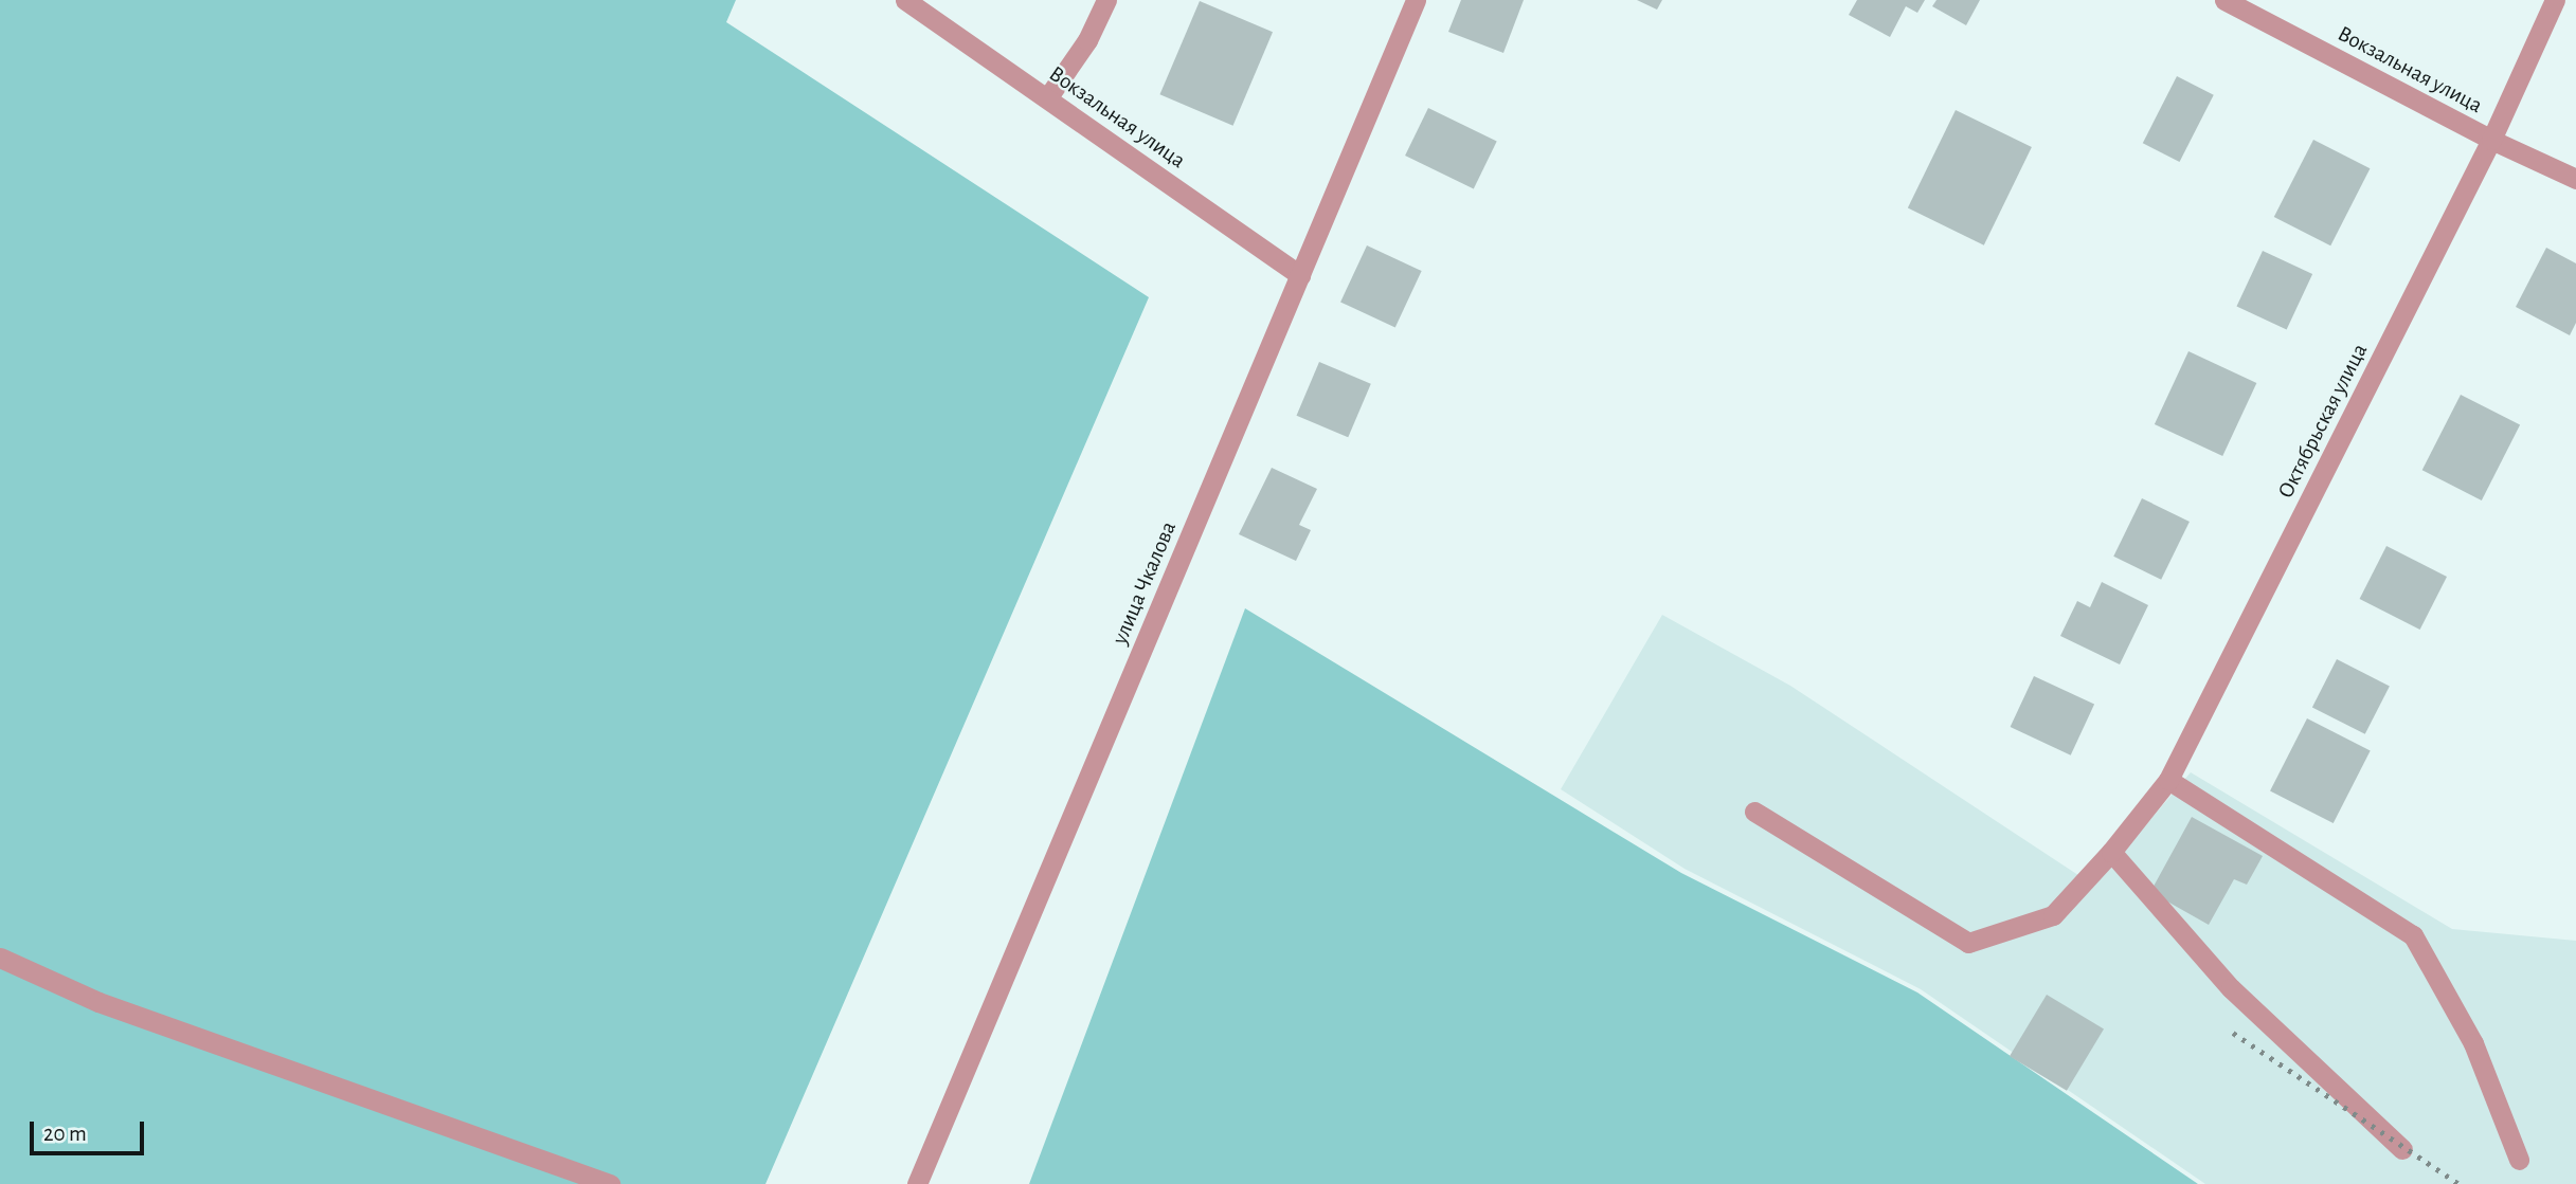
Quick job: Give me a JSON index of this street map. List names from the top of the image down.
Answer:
{
  "streets": {
    "street": ["Вокзальная улица", "Октябрьская улица", "улица Чкалова"]
  },
  "crossings": [
    ["Вокзальная улица", "Октябрьская улица"],
    ["Вокзальная улица", "улица Чкалова"]
  ],
  "scale_bar": "20 m"
}
